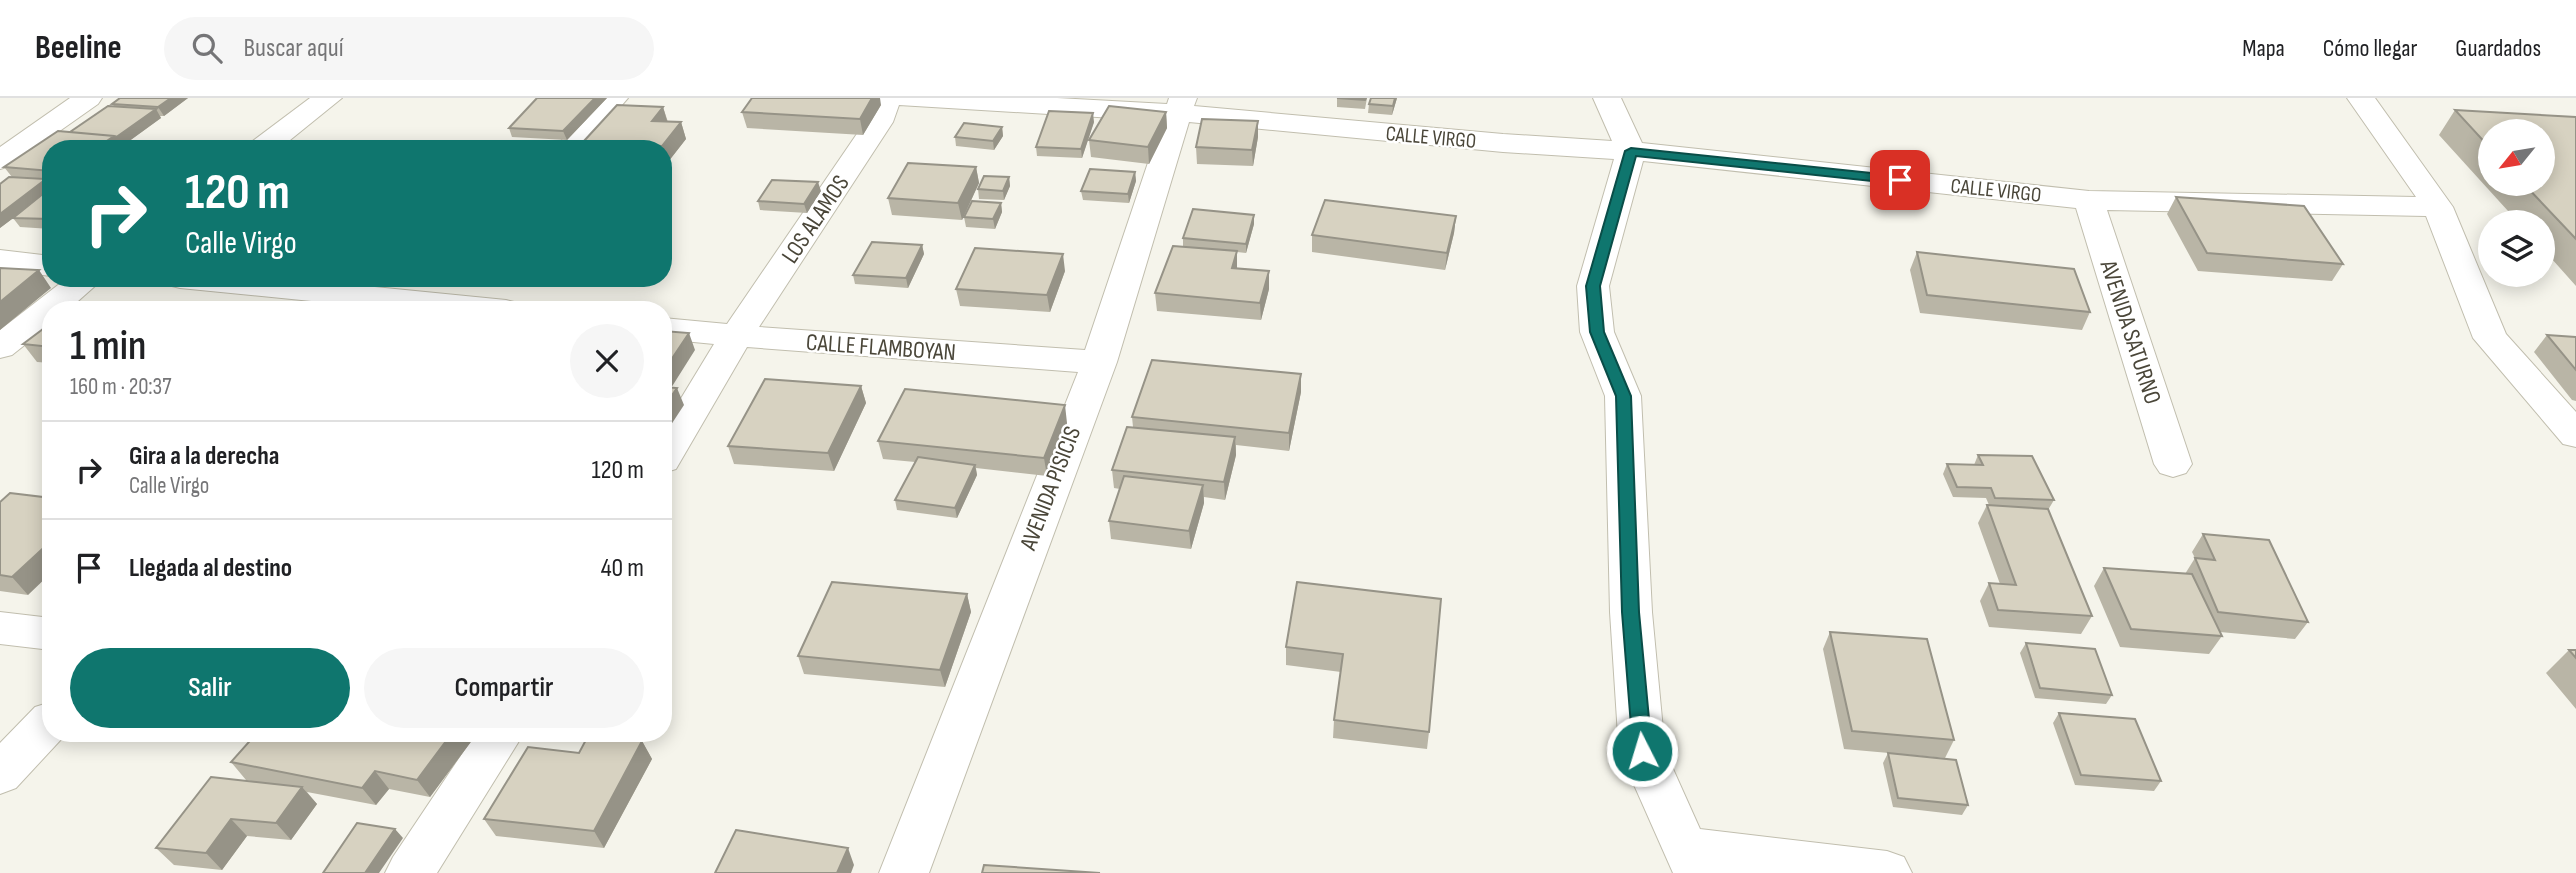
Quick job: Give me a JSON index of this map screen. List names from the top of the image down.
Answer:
{
  "streets": {
    "street": [
      "CALLE VIRGO",
      "LOS ALAMOS",
      "AVENIDA SATURNO",
      "CALLE FLAMBOYAN",
      "AVENIDA PISICIS"
    ]
  },
  "crossings": [
    ["CALLE VIRGO", "AVENIDA SATURNO"],
    ["CALLE VIRGO", "AVENIDA PISICIS"],
    ["LOS ALAMOS", "CALLE FLAMBOYAN"],
    ["CALLE FLAMBOYAN", "AVENIDA PISICIS"]
  ],
  "north": "bottom left",
  "page": {
    "header": "Beeline",
    "search": "Buscar aquí",
    "nav": ["Mapa", "Cómo llegar", "Guardados"],
    "turn": ["120 m", "Calle Virgo"],
    "heading": ["1 min", "160 m · 20:37"],
    "list": [
      {
        "name": "Gira a la derecha",
        "note": "Calle Virgo",
        "value": "120 m"
      },
      {
        "name": "Llegada al destino",
        "value": "40 m"
      }
    ],
    "buttons": ["Salir", "Compartir"]
  }
}
